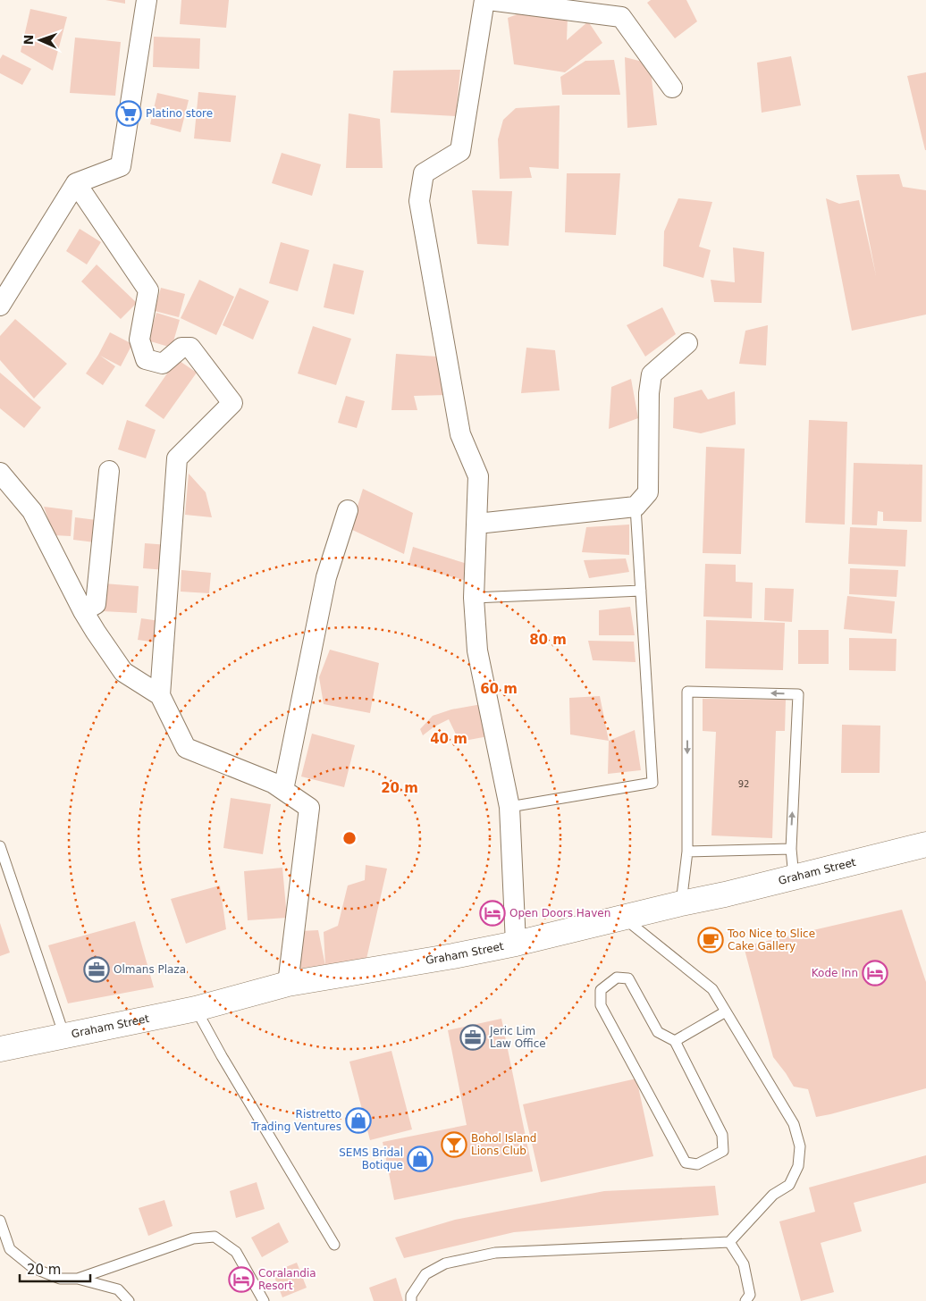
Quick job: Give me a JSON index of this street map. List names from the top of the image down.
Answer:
{
  "streets": {
    "main road": ["Graham Street"]
  },
  "places": {
    "supermarket": ["Platino store"],
    "hotel": ["Open Doors Haven", "Kode Inn", "Coralandia Resort"],
    "cafe": ["Too Nice to Slice Cake Gallery"],
    "office": ["Olmans Plaza", "Jeric Lim Law Office"],
    "shop": ["Ristretto Trading Ventures", "SEMS Bridal Botique"],
    "bar": ["Bohol Island Lions Club"]
  },
  "house_numbers": ["92"],
  "scale_bar": "20 m",
  "north": "left",
  "rings": [
    "80 m",
    "60 m",
    "40 m",
    "20 m"
  ]
}
